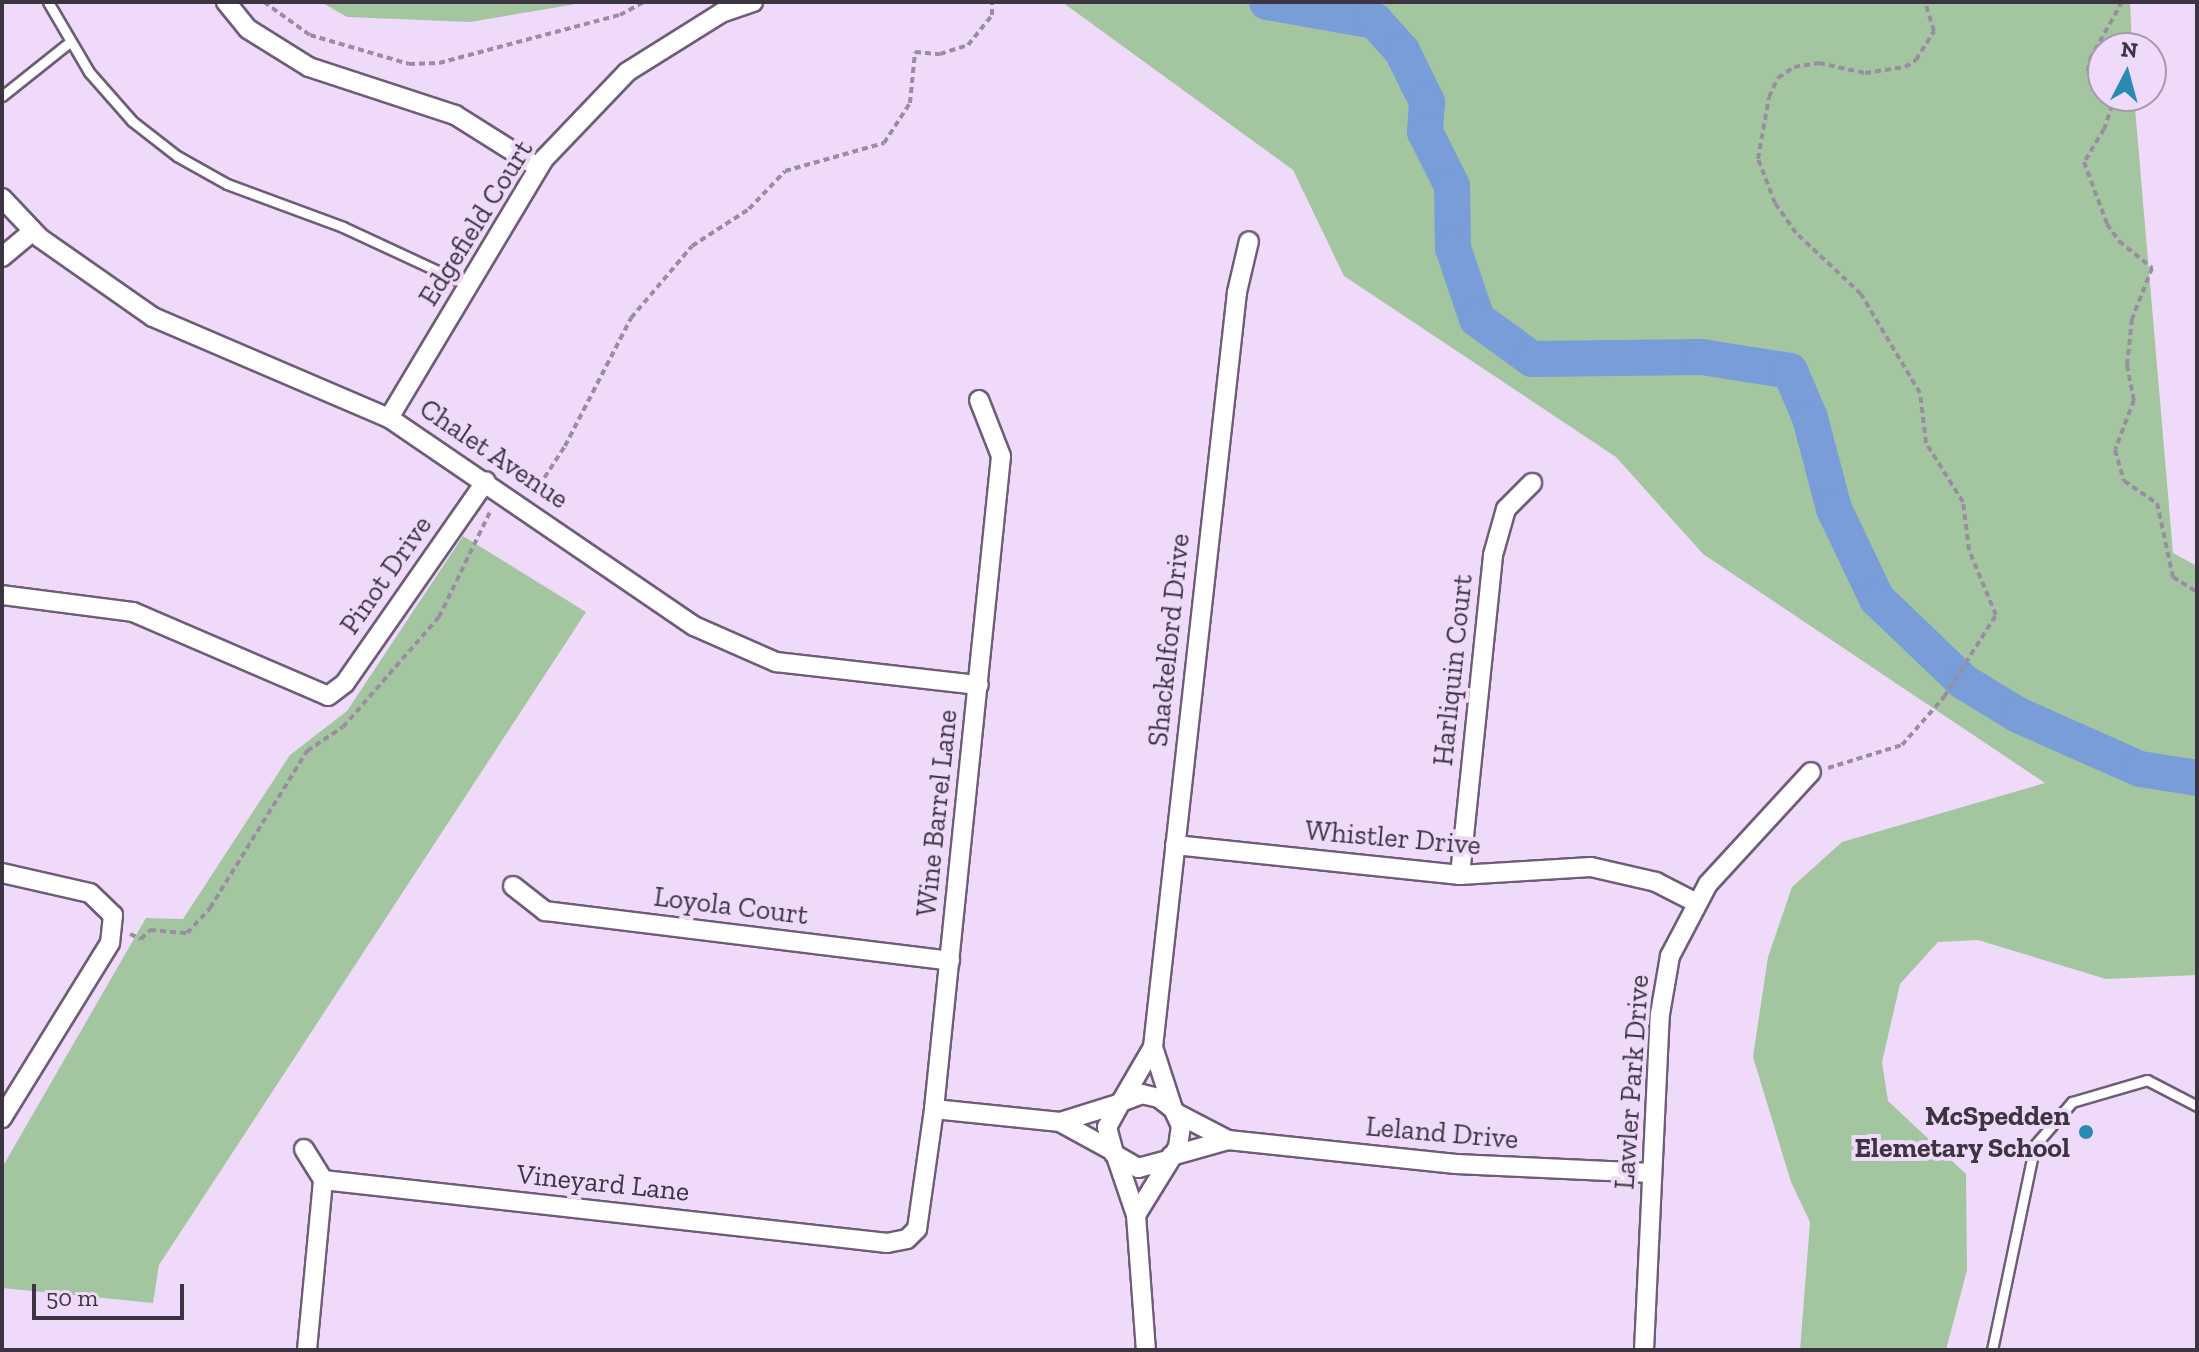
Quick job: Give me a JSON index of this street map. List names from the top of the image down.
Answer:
{
  "streets": {
    "street": [
      "Edgefield Court",
      "Chalet Avenue",
      "Pinot Drive",
      "Shackelford Drive",
      "Harliquin Court",
      "Wine Barrel Lane",
      "Whistler Drive",
      "Loyola Court",
      "Lawler Park Drive",
      "Leland Drive",
      "Vineyard Lane"
    ]
  },
  "crossings": [
    ["Edgefield Court", "Chalet Avenue"],
    ["Chalet Avenue", "Pinot Drive"],
    ["Chalet Avenue", "Wine Barrel Lane"],
    ["Shackelford Drive", "Whistler Drive"],
    ["Shackelford Drive", "Leland Drive"],
    ["Harliquin Court", "Whistler Drive"],
    ["Wine Barrel Lane", "Loyola Court"],
    ["Wine Barrel Lane", "Vineyard Lane"],
    ["Whistler Drive", "Lawler Park Drive"],
    ["Lawler Park Drive", "Leland Drive"]
  ],
  "places": ["McSpedden Elemetary School"],
  "scale_bar": "50 m",
  "north": "top"
}
